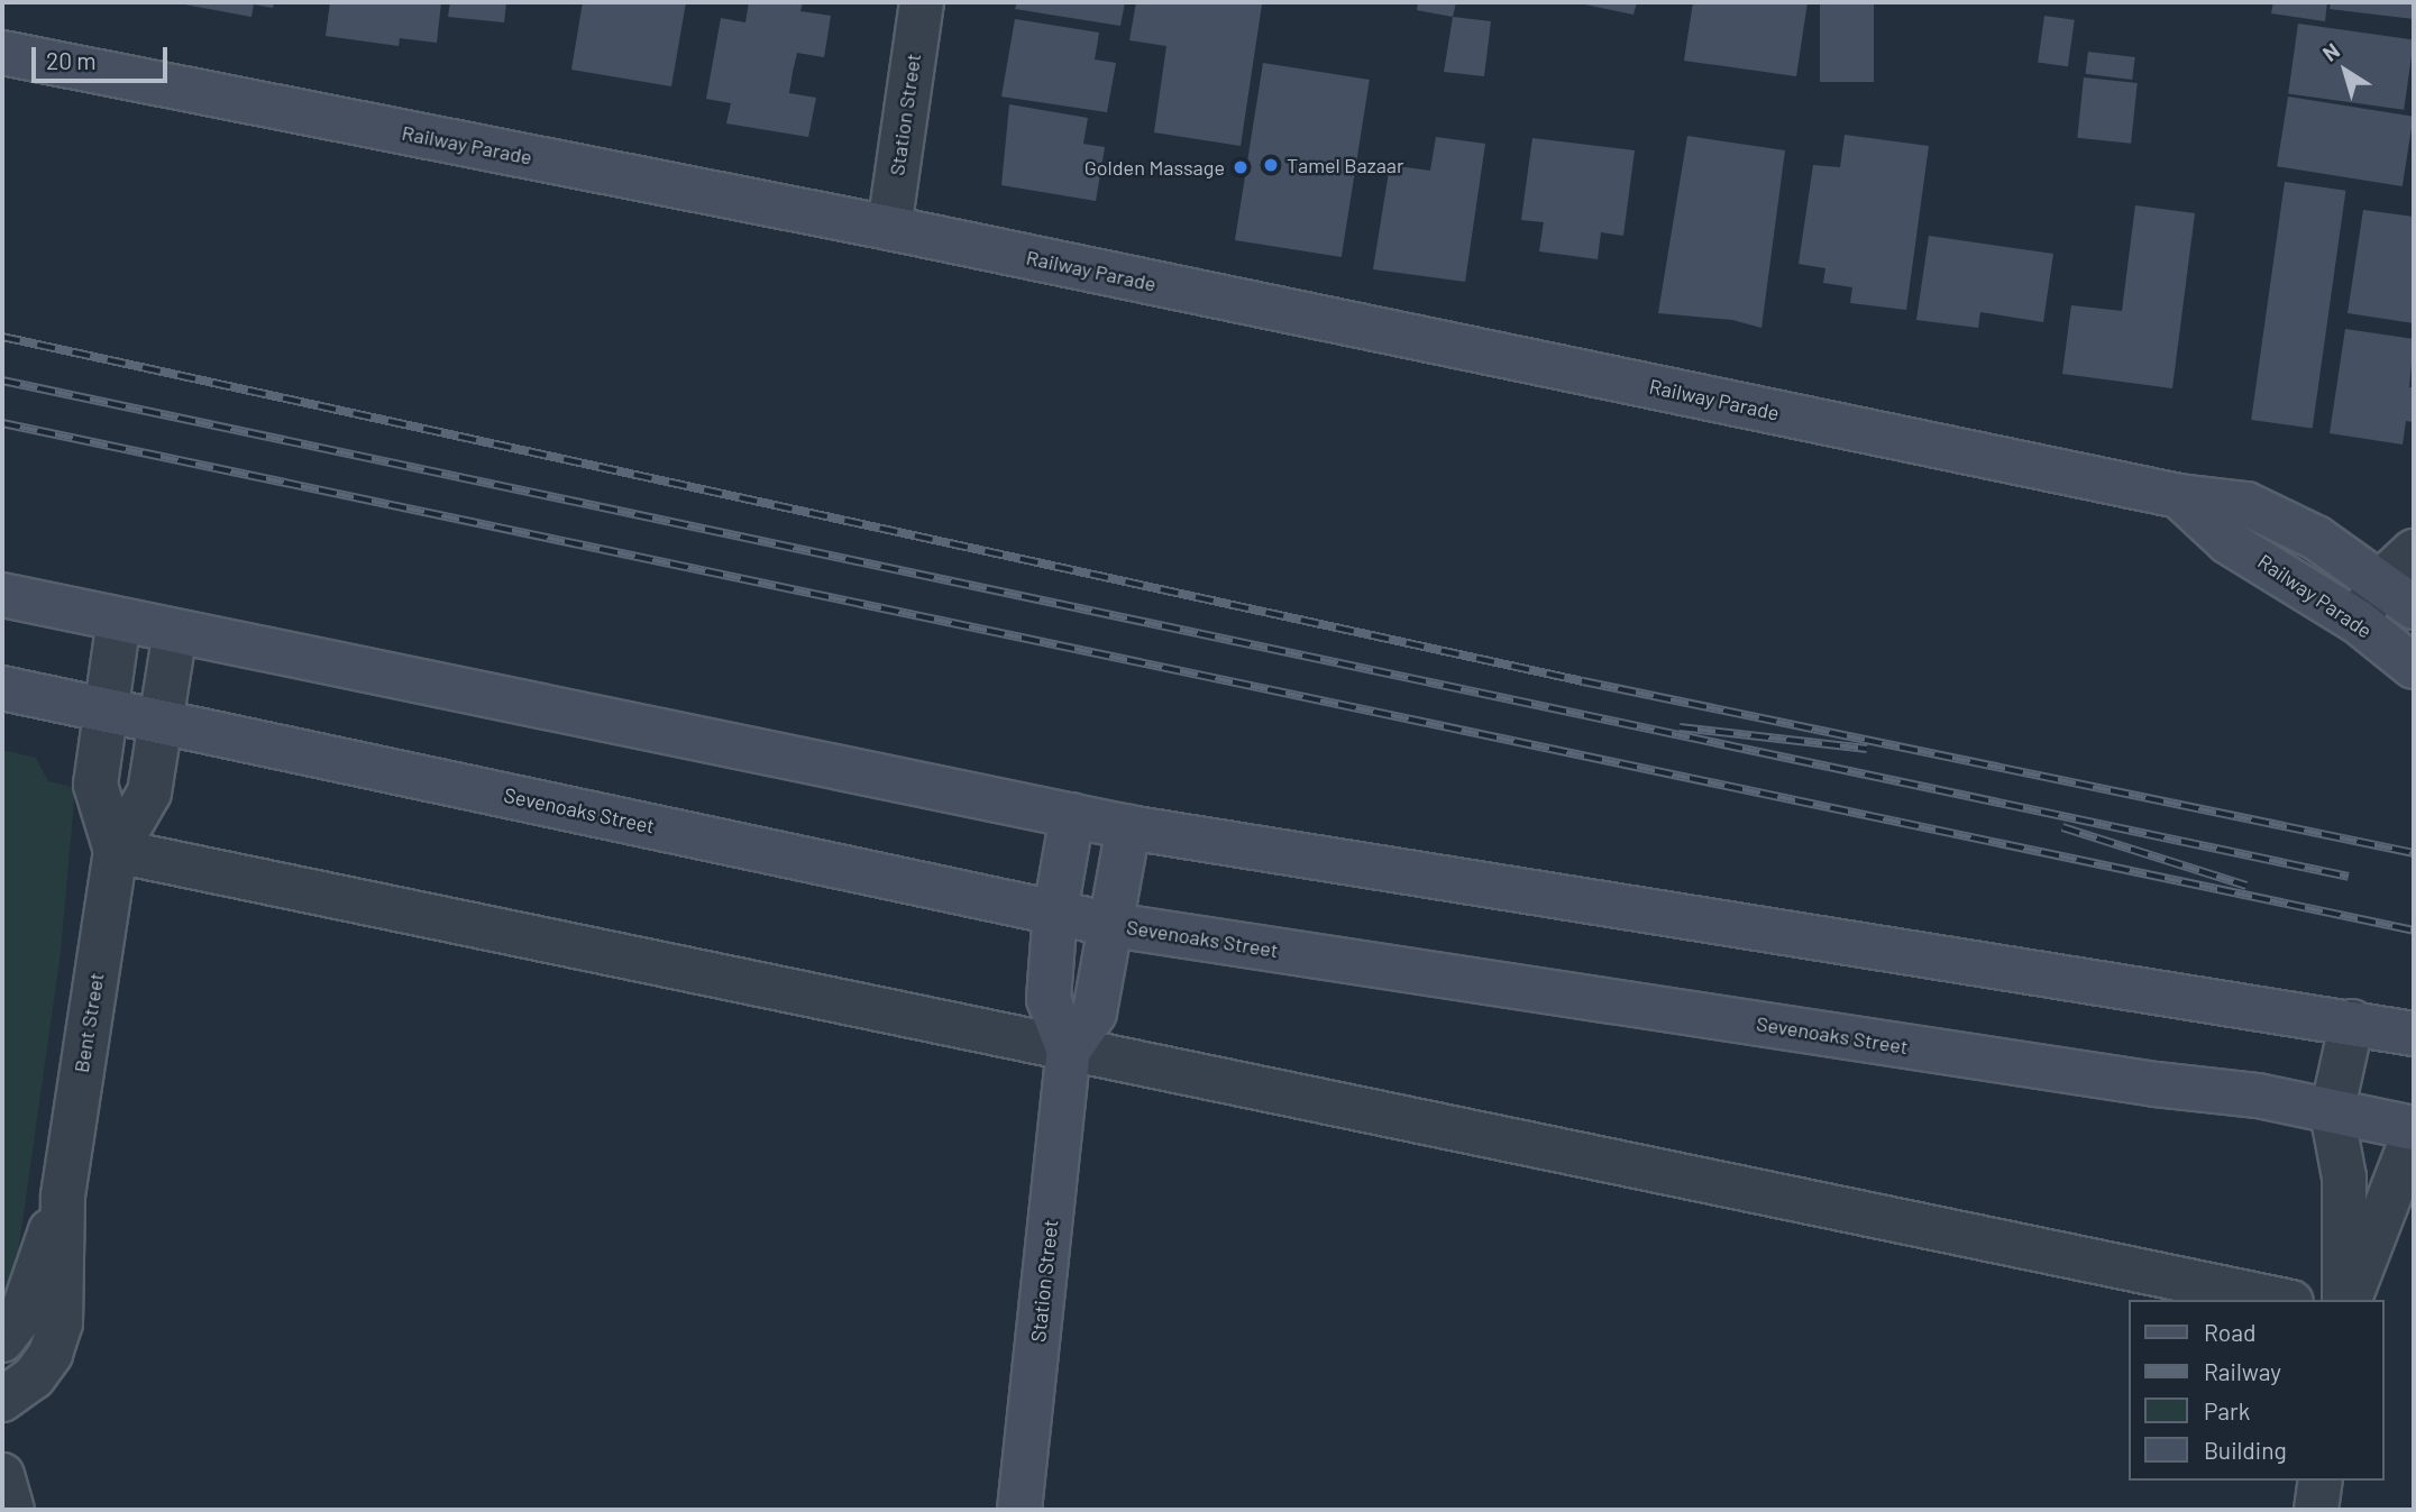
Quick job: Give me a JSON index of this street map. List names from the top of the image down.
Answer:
{
  "streets": {
    "main road": ["Station Street", "Railway Parade", "Sevenoaks Street"],
    "street": ["Bent Street"]
  },
  "crossings": [
    ["Station Street", "Railway Parade"],
    ["Station Street", "Sevenoaks Street"],
    ["Sevenoaks Street", "Bent Street"]
  ],
  "places": ["Tamel Bazaar", "Golden Massage"],
  "legend": [
    "Road",
    "Railway",
    "Park",
    "Building"
  ],
  "scale_bar": "20 m",
  "north": "top left"
}
